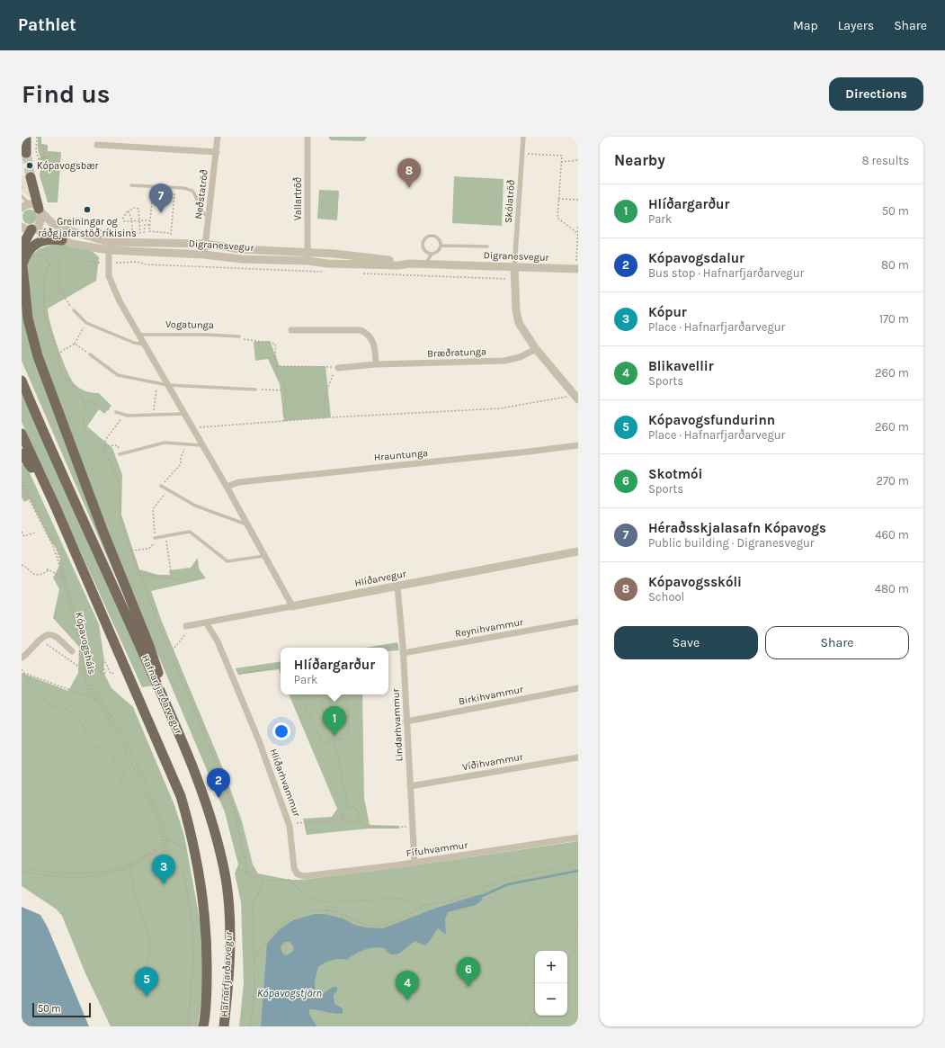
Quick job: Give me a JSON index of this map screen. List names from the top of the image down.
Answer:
{
  "streets": {
    "main road": ["Hafnarfjarðarvegur"],
    "street": [
      "Neðstatröð",
      "Vallartröð",
      "Skólatröð",
      "Digranesvegur",
      "Bræðratunga",
      "Hrauntunga",
      "Hlíðarvegur",
      "Reynihvammur",
      "Birkihvammur",
      "Lindarhvammur",
      "Víðihvammur",
      "Hlíðarhvammur",
      "Fífuhvammur"
    ],
    "lane": ["Vogatunga"],
    "path": ["Kópavogsháls"]
  },
  "crossings": [
    ["Neðstatröð", "Digranesvegur"],
    ["Vallartröð", "Digranesvegur"],
    ["Skólatröð", "Digranesvegur"],
    ["Hlíðarvegur", "Lindarhvammur"],
    ["Hlíðarvegur", "Hlíðarhvammur"],
    ["Reynihvammur", "Lindarhvammur"],
    ["Birkihvammur", "Lindarhvammur"],
    ["Lindarhvammur", "Víðihvammur"],
    ["Lindarhvammur", "Fífuhvammur"],
    ["Hlíðarhvammur", "Fífuhvammur"]
  ],
  "water": ["Kópavogstjörn"],
  "places": ["Kópavogsbær", "Greiningar og ráðgjafarstöð ríkisins"],
  "scale_bar": "50 m",
  "page": {
    "header": "Pathlet",
    "nav": ["Map", "Layers", "Share"],
    "buttons": [
      "Directions",
      ["Save", "Share"]
    ],
    "title": "Find us",
    "heading": ["Nearby", "8 results"],
    "pins": [
      "8",
      "7",
      "1",
      "2",
      "3",
      "6",
      "5",
      "4"
    ],
    "list": [
      {
        "mark": "1",
        "name": "Hlíðargarður",
        "note": "Park",
        "value": "50 m"
      },
      {
        "mark": "2",
        "name": "Kópavogsdalur",
        "note": "Bus stop · Hafnarfjarðarvegur",
        "value": "80 m"
      },
      {
        "mark": "3",
        "name": "Kópur",
        "note": "Place · Hafnarfjarðarvegur",
        "value": "170 m"
      },
      {
        "mark": "4",
        "name": "Blikavellir",
        "note": "Sports",
        "value": "260 m"
      },
      {
        "mark": "5",
        "name": "Kópavogsfundurinn",
        "note": "Place · Hafnarfjarðarvegur",
        "value": "260 m"
      },
      {
        "mark": "6",
        "name": "Skotmói",
        "note": "Sports",
        "value": "270 m"
      },
      {
        "mark": "7",
        "name": "Héraðsskjalasafn Kópavogs",
        "note": "Public building · Digranesvegur",
        "value": "460 m"
      },
      {
        "mark": "8",
        "name": "Kópavogsskóli",
        "note": "School",
        "value": "480 m"
      }
    ],
    "popup": ["Hlíðargarður", "Park"],
    "map_buttons": ["+", "−"],
    "scale": "50 m"
  }
}
